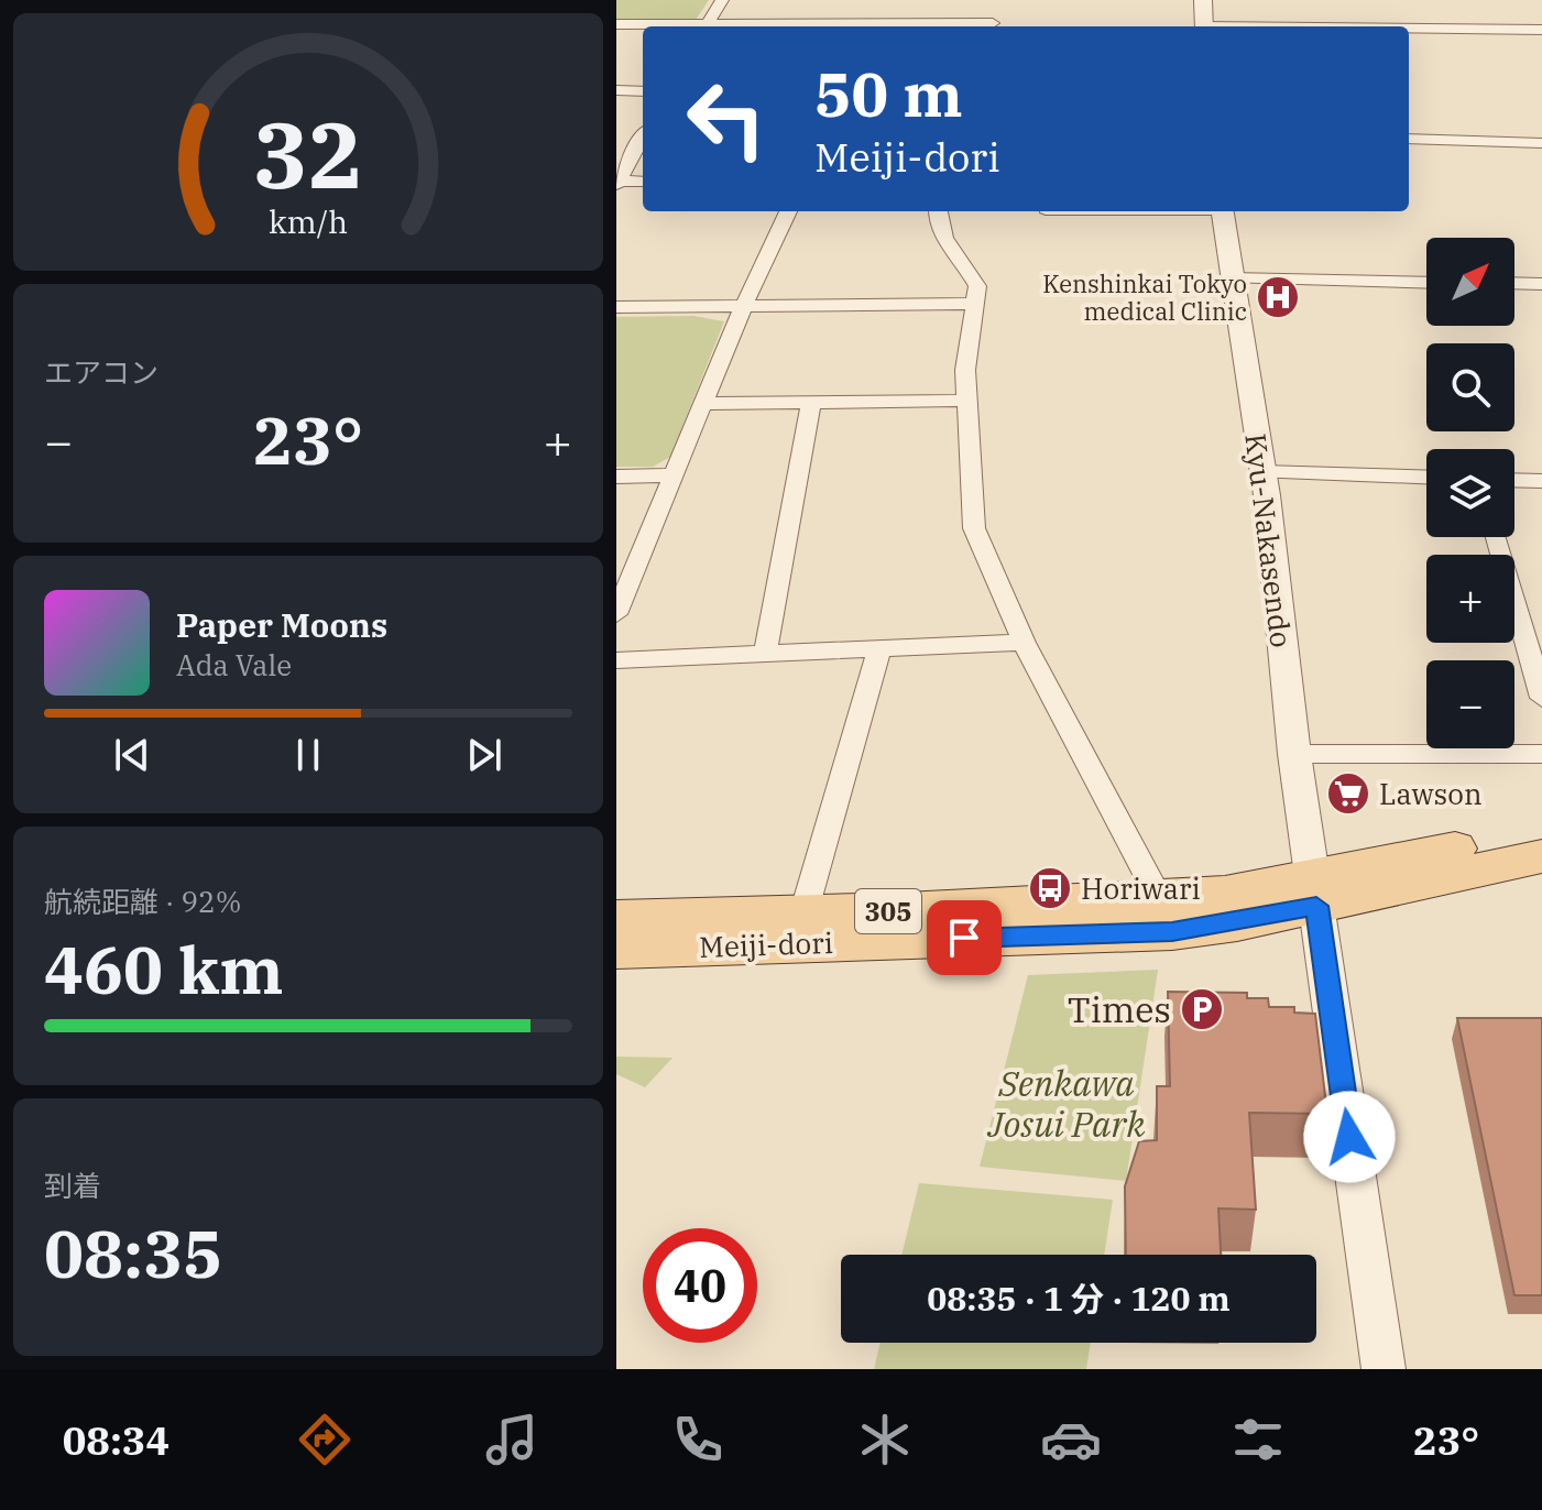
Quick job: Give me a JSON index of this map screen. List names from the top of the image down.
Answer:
{
  "streets": {
    "main road": ["305", "Meiji-dori"],
    "street": ["Kyu-Nakasendo"]
  },
  "crossings": [
    ["Kyu-Nakasendo", "Meiji-dori"]
  ],
  "parks": ["Senkawa Josui Park"],
  "places": {
    "hospital": ["Kenshinkai Tokyo medical Clinic"],
    "supermarket": ["Lawson"],
    "bus stop": ["Horiwari"],
    "parking": ["Times"]
  },
  "north": "top right",
  "page": {
    "turn": ["50 m", "Meiji-dori"],
    "map_buttons": ["+", "−"],
    "tile": [
      "エアコン",
      ["航続距離 · 92%", "460 km"],
      ["到着", "08:35"]
    ],
    "heat": ["−", "23°", "+"],
    "song": ["Paper Moons", "Ada Vale"],
    "limit": "40",
    "trip": "08:35 · 1 分 · 120 m",
    "tabs": ["08:34", "23°"],
    "gauge": ["32", "km/h"]
  }
}
